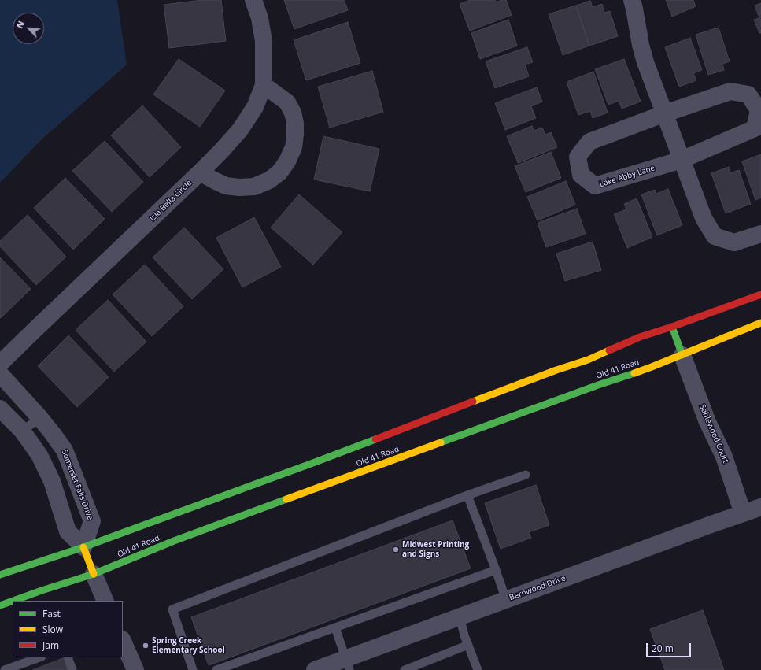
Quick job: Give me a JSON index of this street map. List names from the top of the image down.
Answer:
{
  "streets": {
    "street": [
      "Lake Abby Lane",
      "Isla Bella Circle",
      "Old 41 Road",
      "Sablewood Court",
      "Somerset Falls Drive",
      "Bernwood Drive"
    ]
  },
  "crossings": [
    ["Old 41 Road", "Sablewood Court"],
    ["Old 41 Road", "Somerset Falls Drive"],
    ["Sablewood Court", "Bernwood Drive"]
  ],
  "places": ["Midwest Printing and Signs", "Spring Creek Elementary School"],
  "legend": ["Fast", "Slow", "Jam"],
  "scale_bar": "20 m",
  "north": "top left"
}
